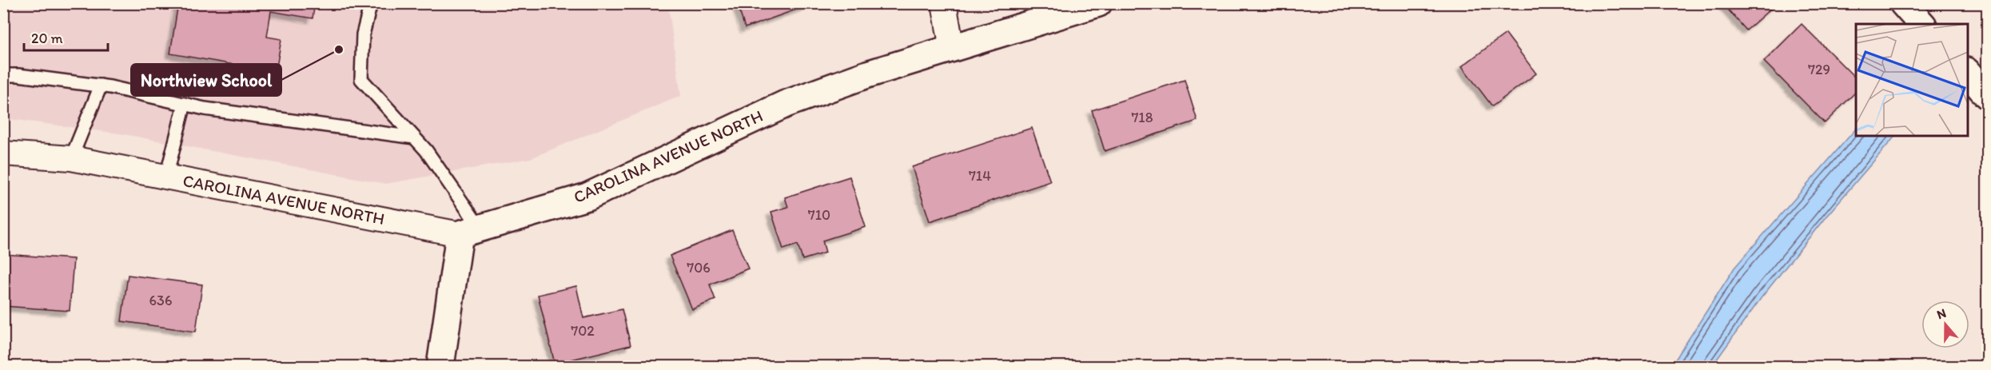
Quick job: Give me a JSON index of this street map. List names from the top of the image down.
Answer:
{
  "streets": {
    "street": ["CAROLINA AVENUE NORTH"]
  },
  "places": ["Northview School"],
  "house_numbers": [
    "729",
    "718",
    "714",
    "710",
    "706",
    "636",
    "702"
  ],
  "scale_bar": "20 m",
  "north": "top"
}
